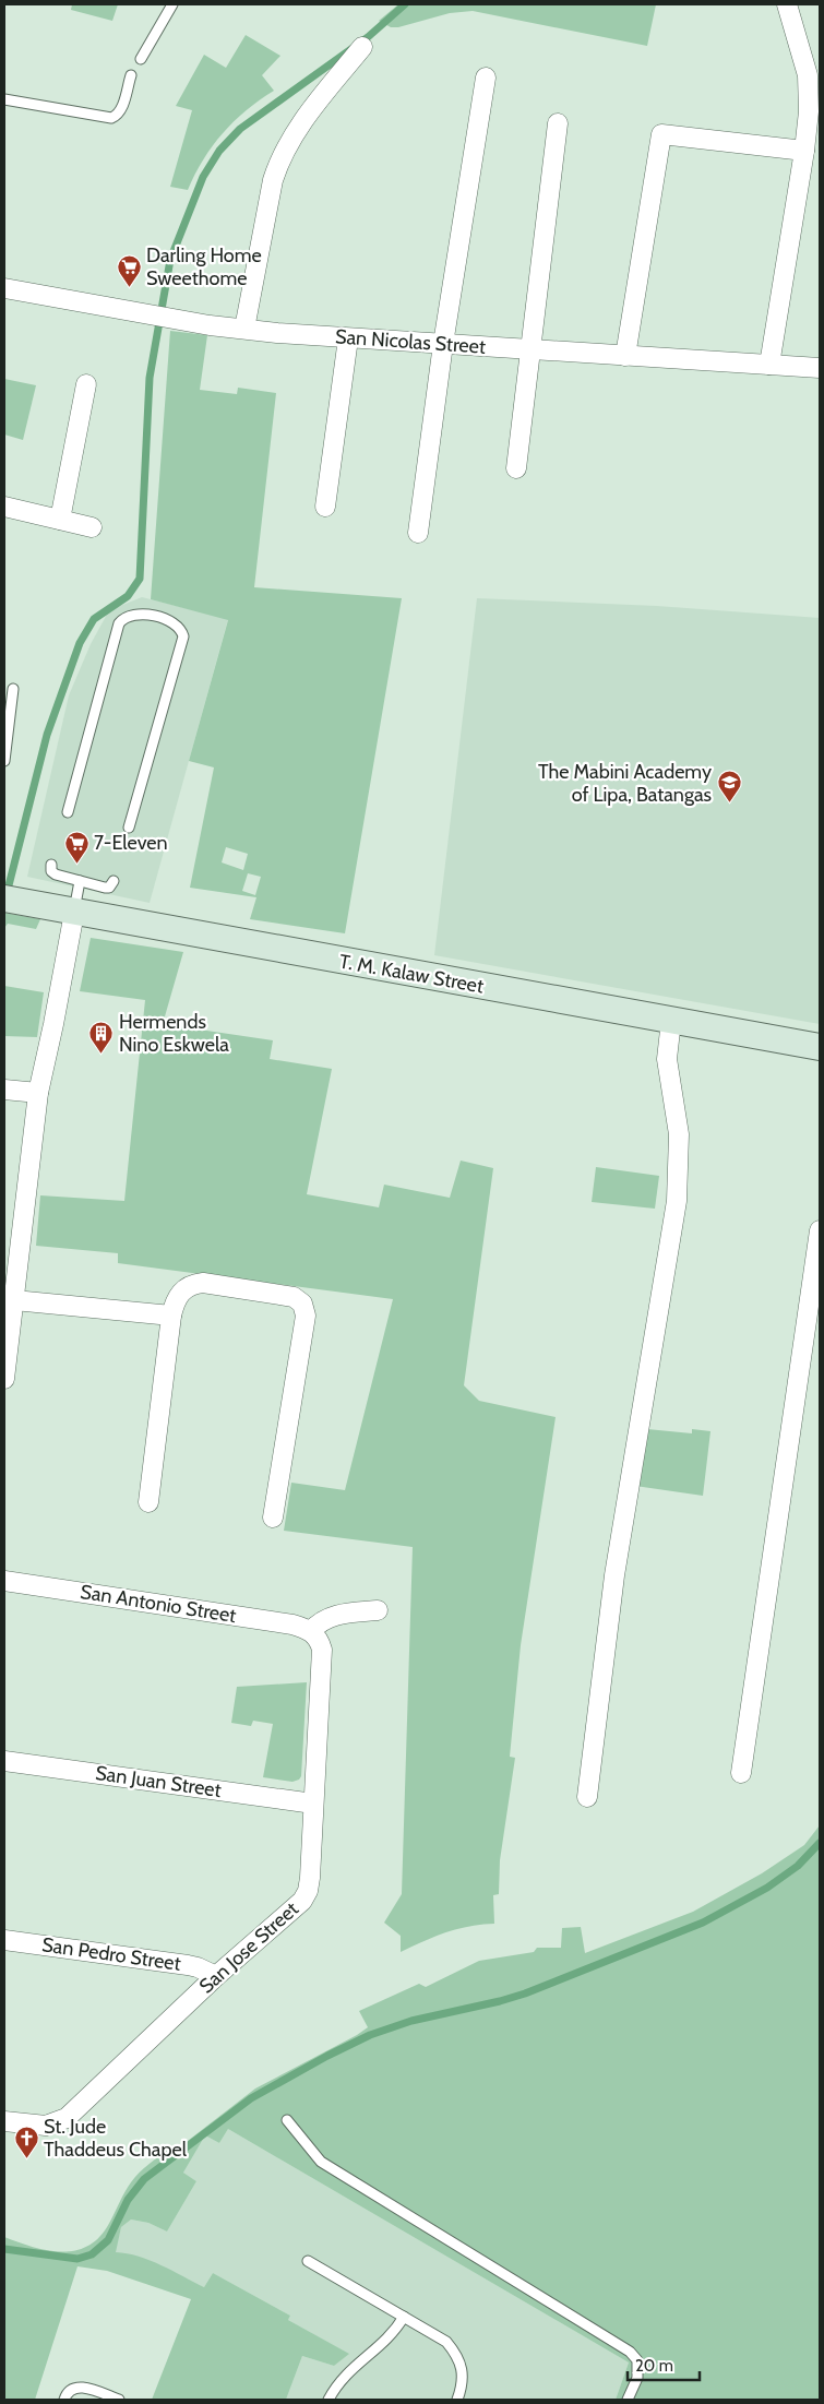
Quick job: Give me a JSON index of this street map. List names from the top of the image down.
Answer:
{
  "streets": {
    "street": [
      "San Nicolas Street",
      "T. M. Kalaw Street",
      "San Antonio Street",
      "San Juan Street",
      "San Jose Street",
      "San Pedro Street"
    ]
  },
  "crossings": [
    ["San Antonio Street", "San Jose Street"],
    ["San Juan Street", "San Jose Street"],
    ["San Jose Street", "San Pedro Street"]
  ],
  "places": {
    "supermarket": ["Darling Home Sweethome", "7-Eleven"],
    "school or university": ["The Mabini Academy of Lipa, Batangas"],
    "building": ["Hermends Nino Eskwela"],
    "church": ["St. Jude Thaddeus Chapel"]
  },
  "scale_bar": "20 m"
}
